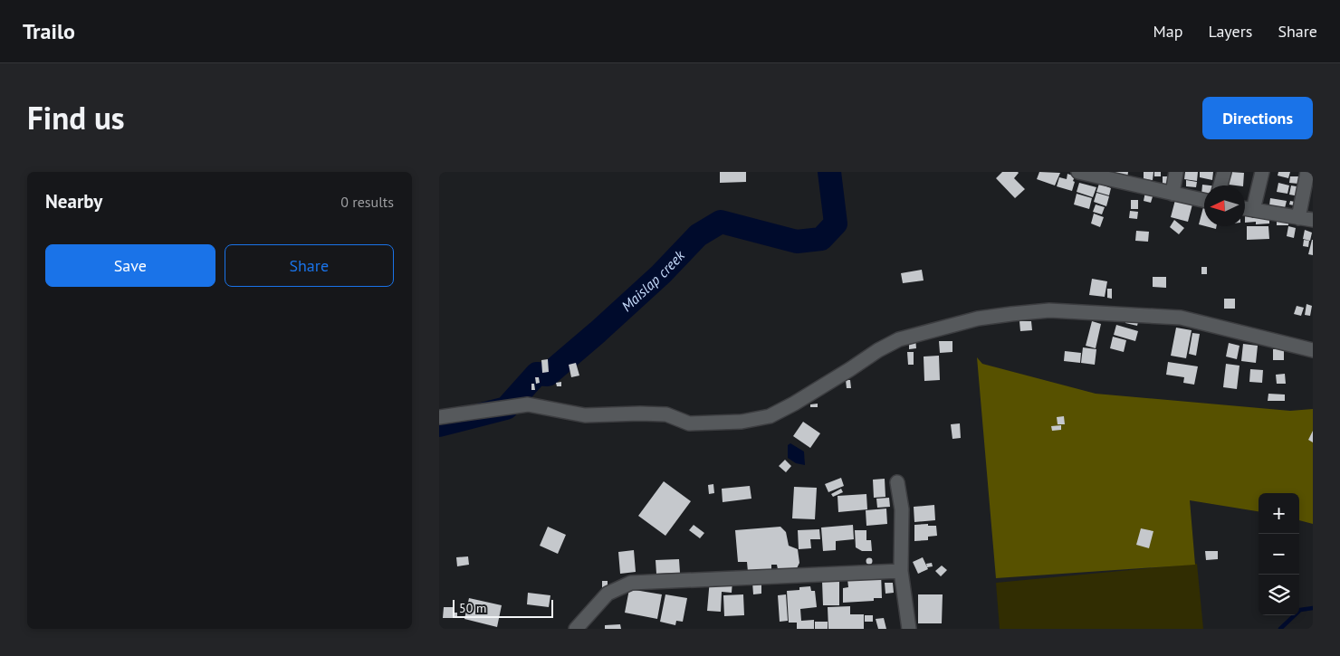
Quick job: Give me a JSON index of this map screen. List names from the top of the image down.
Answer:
{
  "water": ["Maislap creek"],
  "scale_bar": "50 m",
  "north": "left",
  "page": {
    "header": "Trailo",
    "nav": ["Map", "Layers", "Share"],
    "title": "Find us",
    "buttons": [
      "Directions",
      ["Save", "Share"]
    ],
    "heading": ["Nearby", "0 results"],
    "map_buttons": ["+", "−"],
    "scale": "50 m"
  }
}
